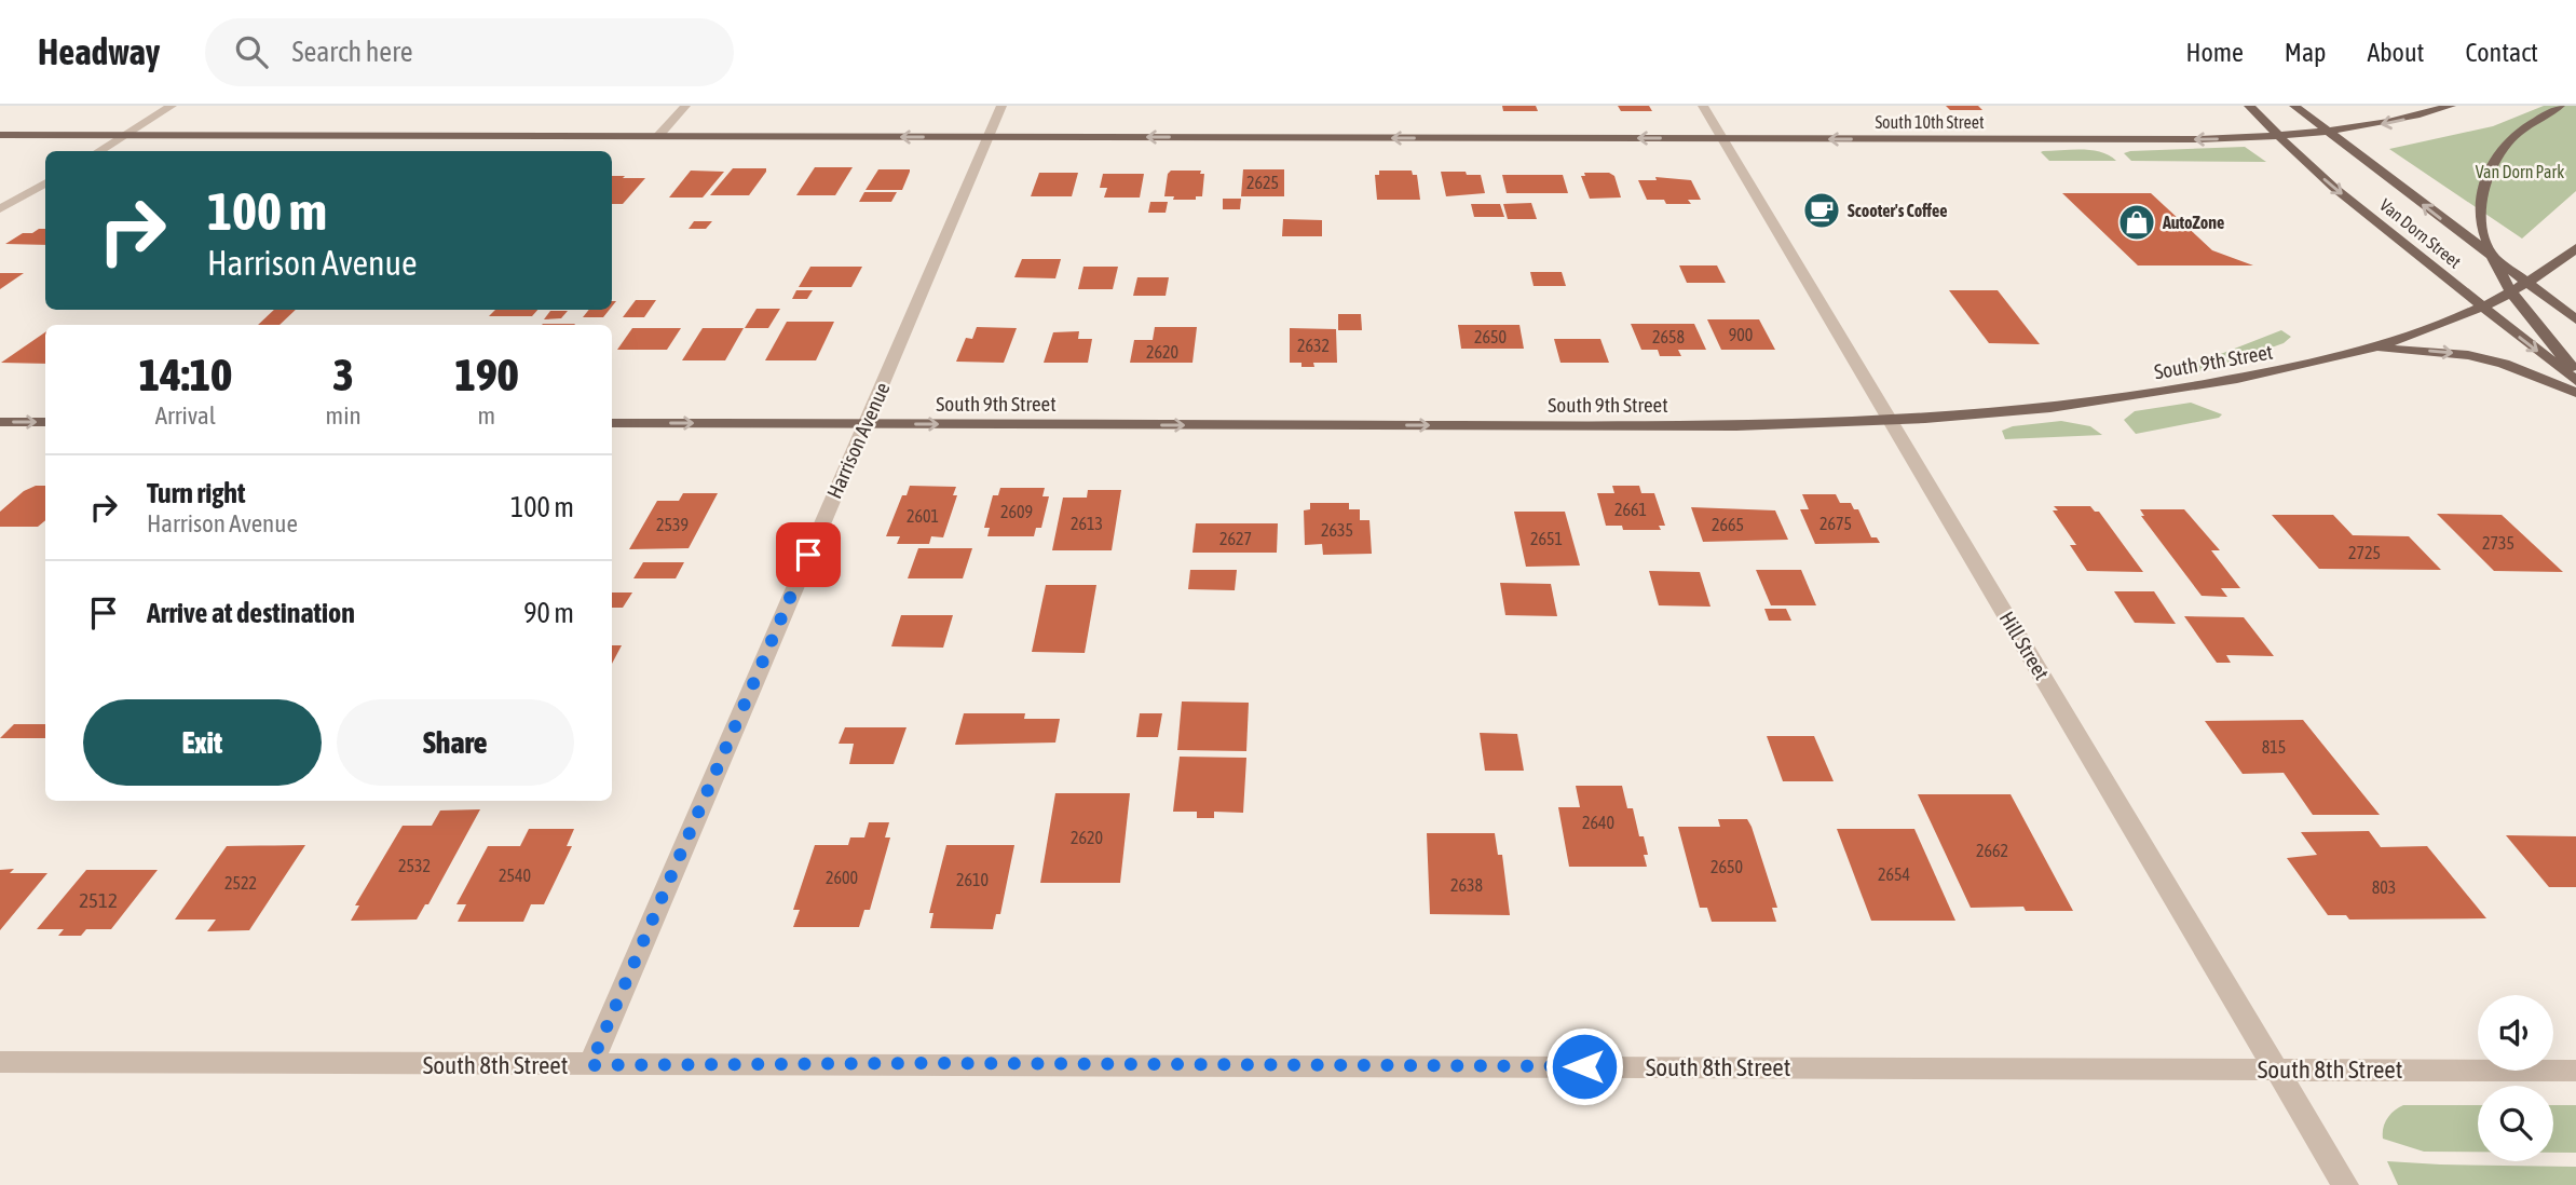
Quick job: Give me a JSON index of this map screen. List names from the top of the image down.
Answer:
{
  "streets": {
    "main road": ["South 10th Street", "Van Dorn Street", "South 9th Street"],
    "street": ["Harrison Avenue", "Hill Street", "South 8th Street"]
  },
  "crossings": [
    ["South 10th Street", "Van Dorn Street"],
    ["South 10th Street", "Harrison Avenue"],
    ["South 10th Street", "Hill Street"],
    ["Van Dorn Street", "South 9th Street"],
    ["South 9th Street", "Harrison Avenue"],
    ["South 9th Street", "Hill Street"],
    ["Harrison Avenue", "South 8th Street"],
    ["Hill Street", "South 8th Street"]
  ],
  "one_way": ["South 10th Street", "South 9th Street"],
  "parks": ["Van Dorn Park"],
  "places": {
    "cafe": ["Scooter's Coffee"],
    "shop": ["AutoZone"]
  },
  "house_numbers": [
    "2625",
    "900",
    "2650",
    "2658",
    "2632",
    "2620",
    "2661",
    "2609",
    "2601",
    "2613",
    "2675",
    "2539",
    "2665",
    "2635",
    "2627",
    "2651",
    "2735",
    "2725",
    "815",
    "2640",
    "2620",
    "2662",
    "2532",
    "2650",
    "2654",
    "2540",
    "2600",
    "2610",
    "2522",
    "2638",
    "803",
    "2512"
  ],
  "page": {
    "header": "Headway",
    "search": "Search here",
    "nav": [
      "Home",
      "Map",
      "About",
      "Contact"
    ],
    "turn": ["100 m", "Harrison Avenue"],
    "eta": [
      "14:10",
      "Arrival",
      "3",
      "min",
      "190",
      "m"
    ],
    "list": [
      {
        "name": "Turn right",
        "note": "Harrison Avenue",
        "value": "100 m"
      },
      {
        "name": "Arrive at destination",
        "value": "90 m"
      }
    ],
    "buttons": ["Exit", "Share"]
  }
}
